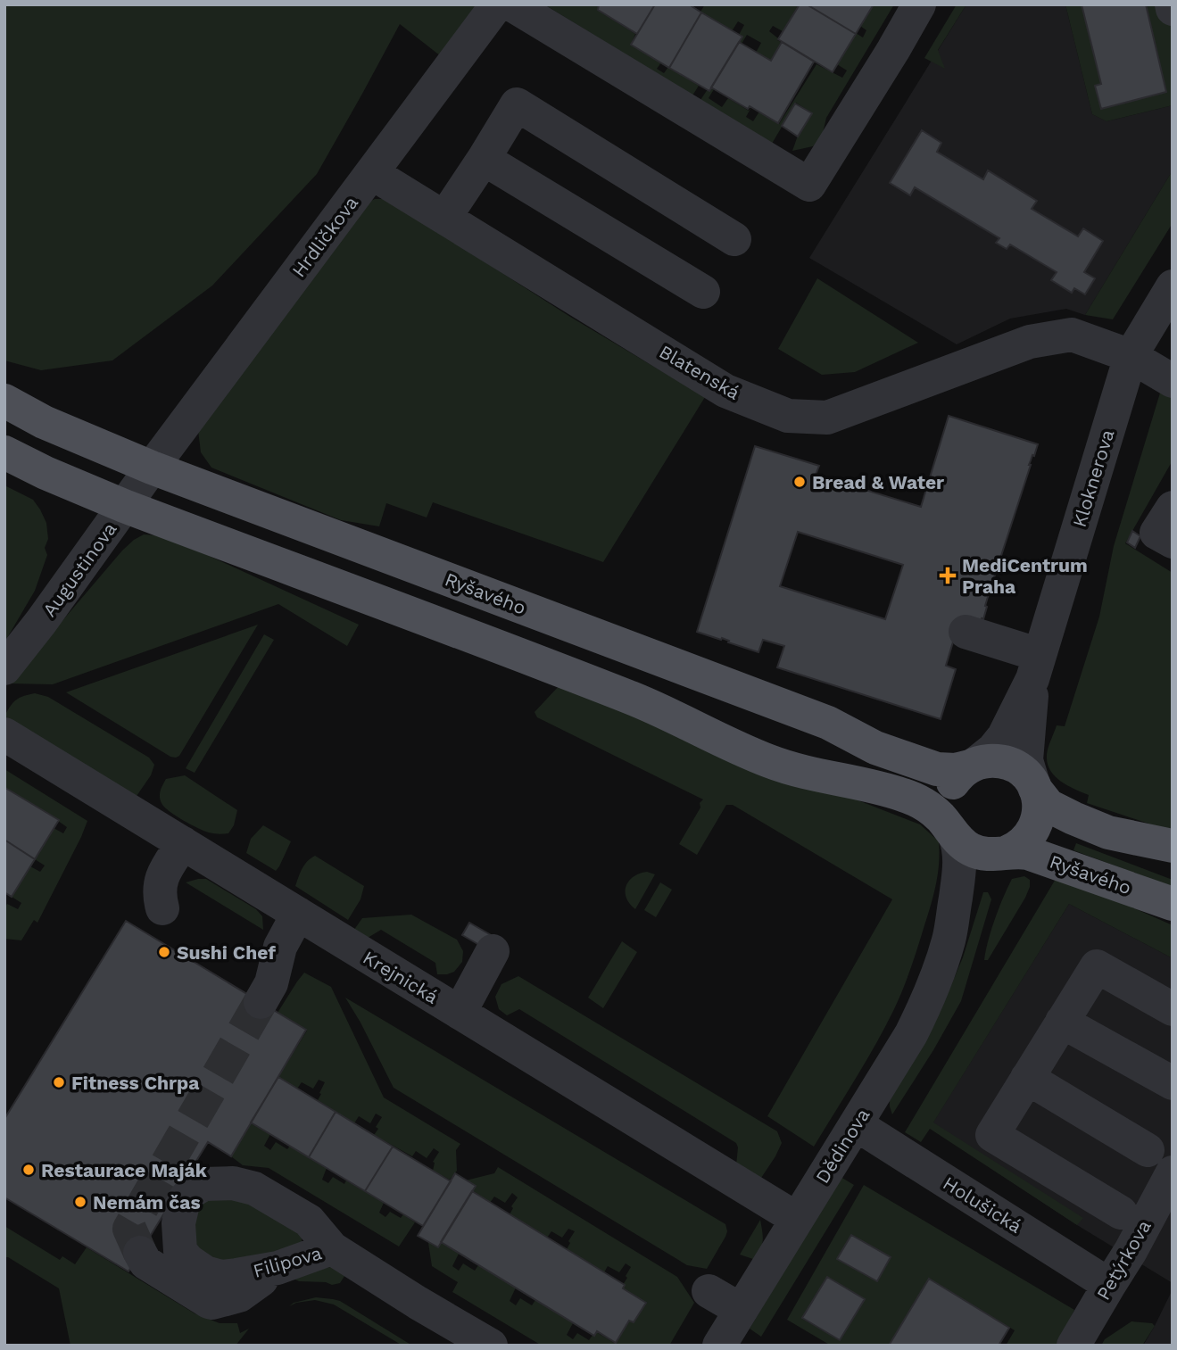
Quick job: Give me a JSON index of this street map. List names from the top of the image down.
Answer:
{
  "streets": {
    "main road": ["Ryšavého"],
    "street": [
      "Hrdličkova",
      "Blatenská",
      "Kloknerova",
      "Augustinova",
      "Krejnická",
      "Dědinova",
      "Holušická",
      "Petýrkova",
      "Filipova"
    ]
  },
  "crossings": [
    ["Hrdličkova", "Blatenská"],
    ["Hrdličkova", "Augustinova"],
    ["Hrdličkova", "Ryšavého"],
    ["Blatenská", "Kloknerova"],
    ["Kloknerova", "Ryšavého"],
    ["Kloknerova", "Dědinova"],
    ["Augustinova", "Ryšavého"],
    ["Ryšavého", "Dědinova"],
    ["Krejnická", "Dědinova"],
    ["Dědinova", "Holušická"],
    ["Holušická", "Petýrkova"]
  ],
  "places": {
    "other": [
      "Bread & Water",
      "Sushi Chef",
      "Fitness Chrpa",
      "Restaurace Maják",
      "Nemám čas"
    ],
    "health": ["MediCentrum Praha"]
  }
}
